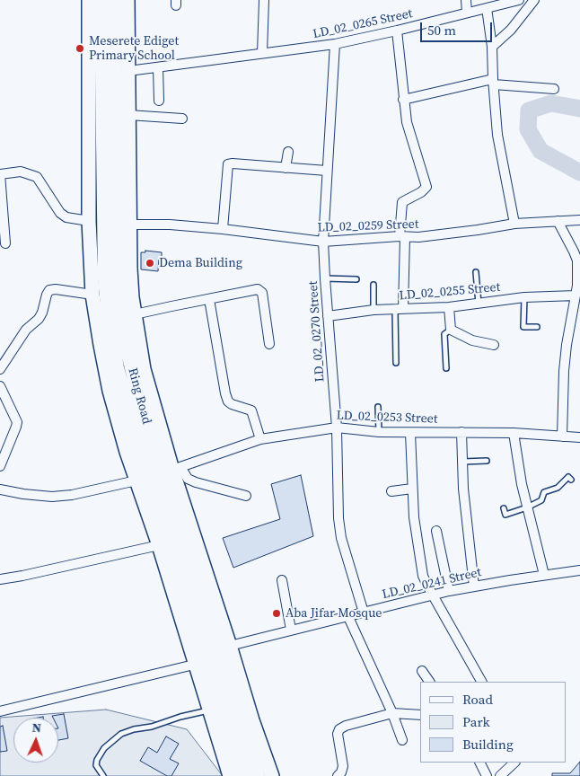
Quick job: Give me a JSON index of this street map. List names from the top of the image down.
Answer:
{
  "streets": {
    "highway": ["Ring Road"],
    "street": [
      "LD_02_0265 Street",
      "LD_02_0259 Street",
      "LD_02_0255 Street",
      "LD_02_0270 Street",
      "LD_02_0253 Street",
      "LD_02_0241 Street"
    ]
  },
  "crossings": [
    ["LD_02_0265 Street", "LD_02_0270 Street"],
    ["LD_02_0259 Street", "LD_02_0270 Street"],
    ["LD_02_0255 Street", "LD_02_0270 Street"],
    ["LD_02_0270 Street", "LD_02_0253 Street"],
    ["LD_02_0270 Street", "LD_02_0241 Street"]
  ],
  "places": ["Meserete Ediget Primary School", "Dema Building", "Aba Jifar Mosque"],
  "legend": ["Road", "Park", "Building"],
  "scale_bar": "50 m",
  "north": "top"
}
